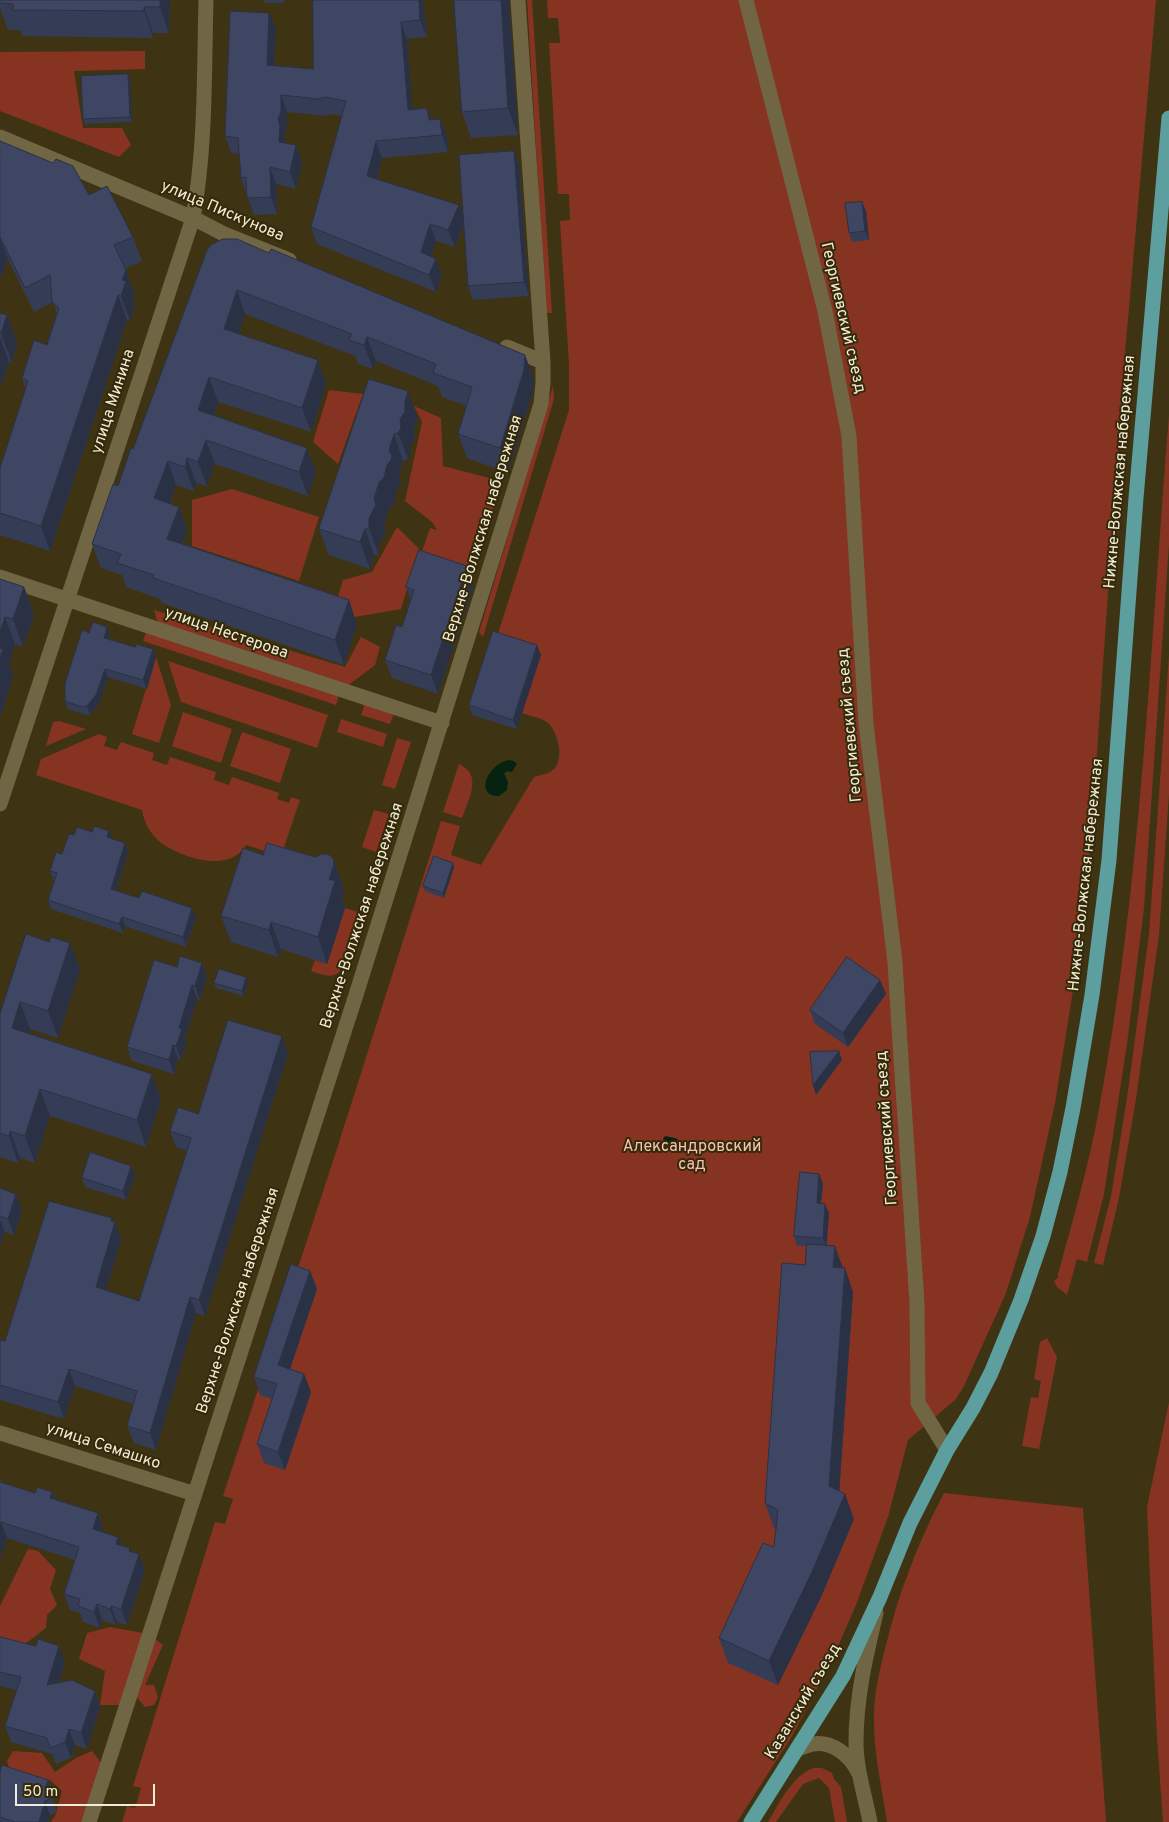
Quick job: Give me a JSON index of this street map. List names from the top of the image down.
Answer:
{
  "streets": {
    "main road": ["Нижне-Волжская набережная", "Казанский съезд"],
    "street": [
      "улица Пискунова",
      "Георгиевский съезд",
      "улица Минина",
      "Верхне-Волжская набережная",
      "улица Нестерова",
      "улица Семашко"
    ]
  },
  "crossings": [
    ["улица Пискунова", "улица Минина"],
    ["Георгиевский съезд", "Нижне-Волжская набережная"],
    ["улица Минина", "улица Нестерова"],
    ["Нижне-Волжская набережная", "Казанский съезд"],
    ["Верхне-Волжская набережная", "улица Нестерова"],
    ["Верхне-Волжская набережная", "улица Семашко"]
  ],
  "parks": ["Александровский сад"],
  "scale_bar": "50 m"
}
